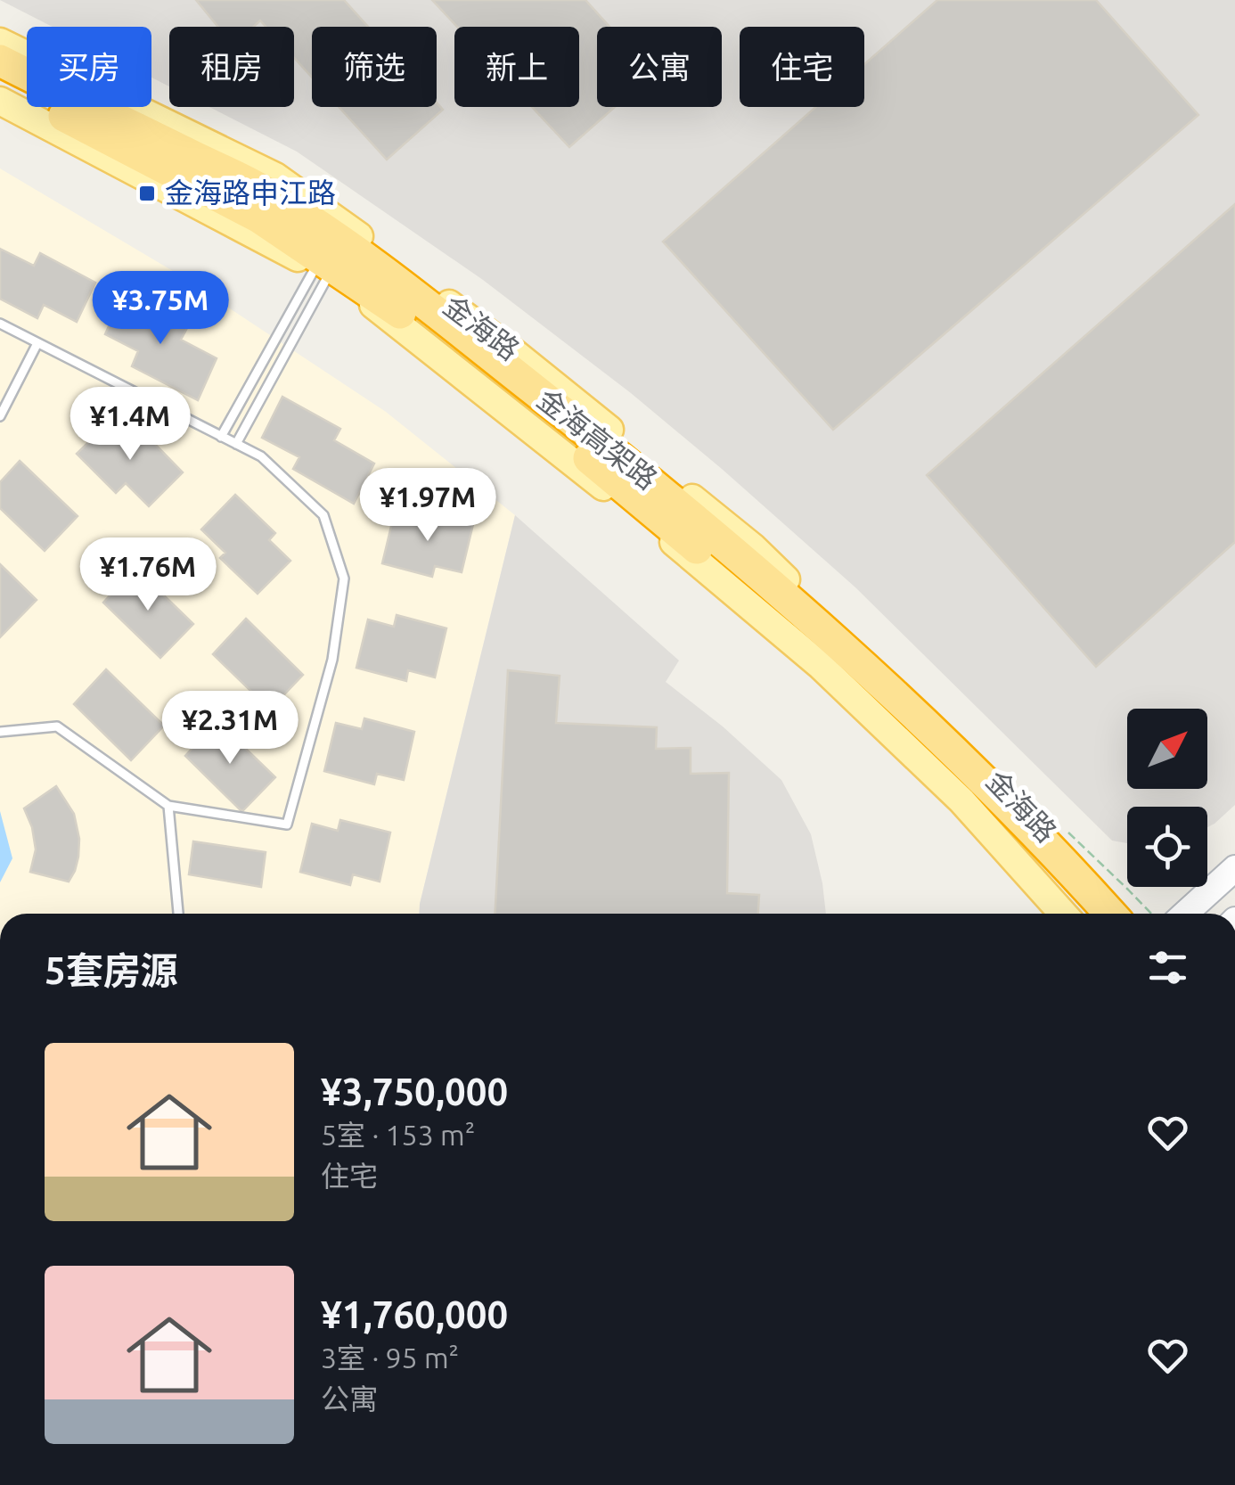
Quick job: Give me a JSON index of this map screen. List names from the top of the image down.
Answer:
{
  "streets": {
    "highway": ["金海高架路"],
    "main road": ["金海路"]
  },
  "places": {
    "transit": ["金海路申江路"]
  },
  "north": "top right",
  "page": {
    "chip": [
      "买房",
      "租房",
      "筛选",
      "新上",
      "公寓",
      "住宅"
    ],
    "price": [
      "¥3.75M",
      "¥1.4M",
      "¥1.97M",
      "¥1.76M",
      "¥2.31M"
    ],
    "heading": "5套房源",
    "list": [
      {
        "name": "¥3,750,000",
        "note": "5室 · 153 m² · 住宅"
      },
      {
        "name": "¥1,760,000",
        "note": "3室 · 95 m² · 公寓"
      }
    ]
  }
}
